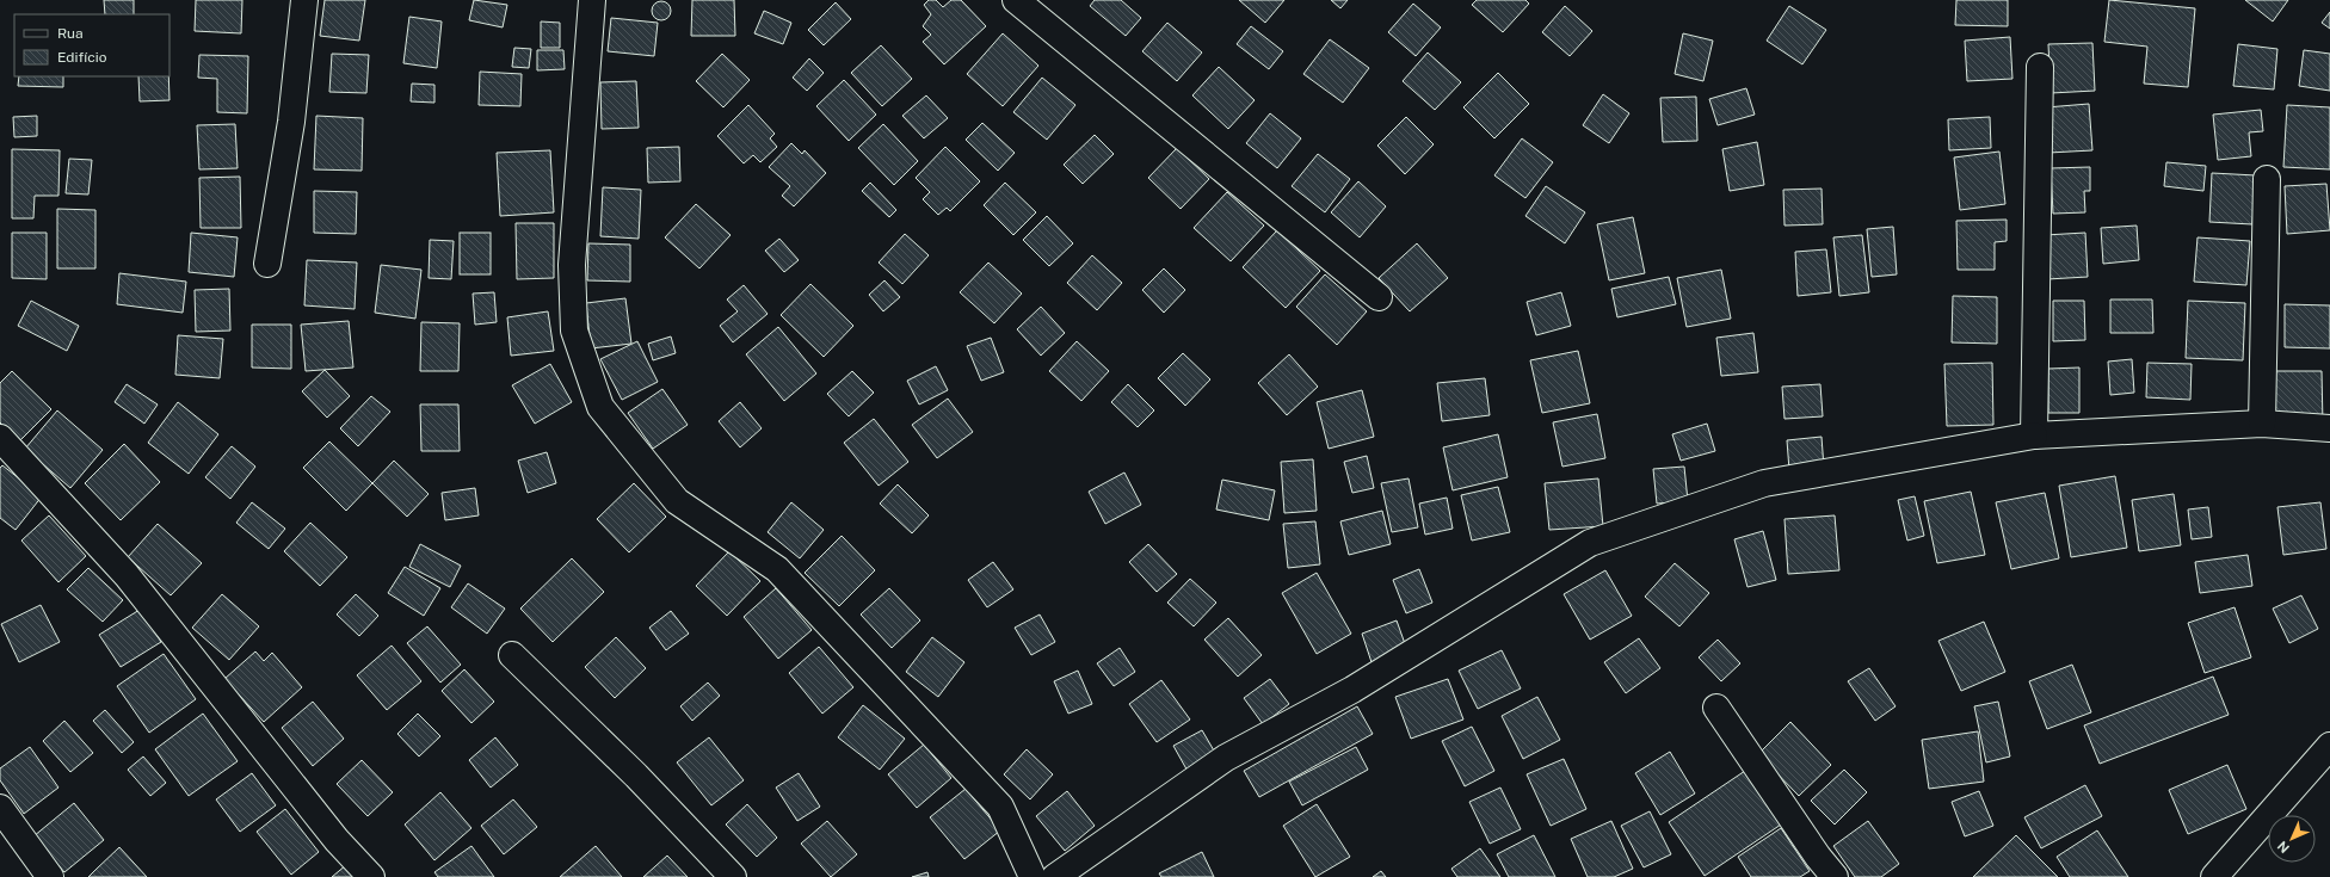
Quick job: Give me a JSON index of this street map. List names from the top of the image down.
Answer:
{
  "legend": ["Rua", "Edifício"],
  "north": "bottom left"
}
